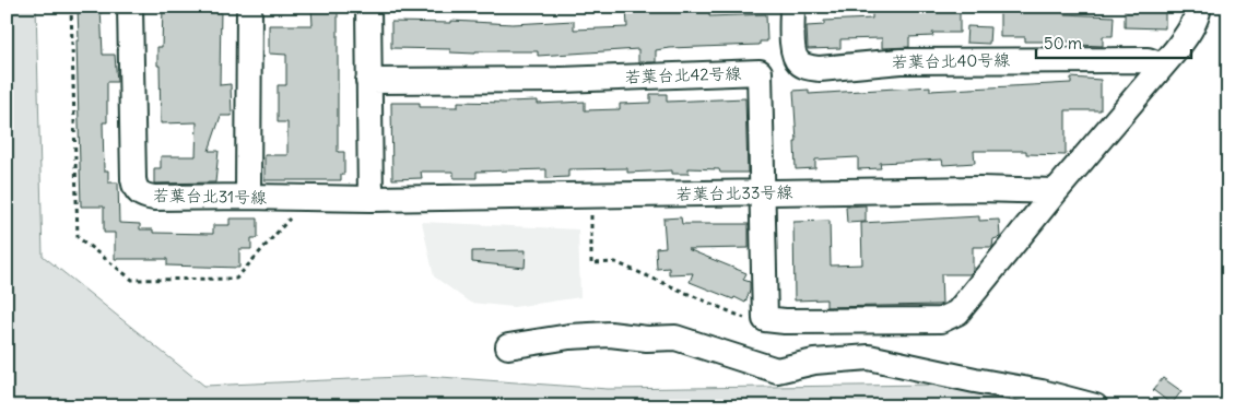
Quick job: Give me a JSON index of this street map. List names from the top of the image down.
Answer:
{
  "streets": {
    "street": [
      "若葉台北40号線",
      "若葉台北42号線",
      "若葉台北33号線",
      "若葉台北31号線"
    ]
  },
  "crossings": [
    ["若葉台北42号線", "若葉台北33号線"],
    ["若葉台北33号線", "若葉台北31号線"]
  ],
  "scale_bar": "50 m"
}
